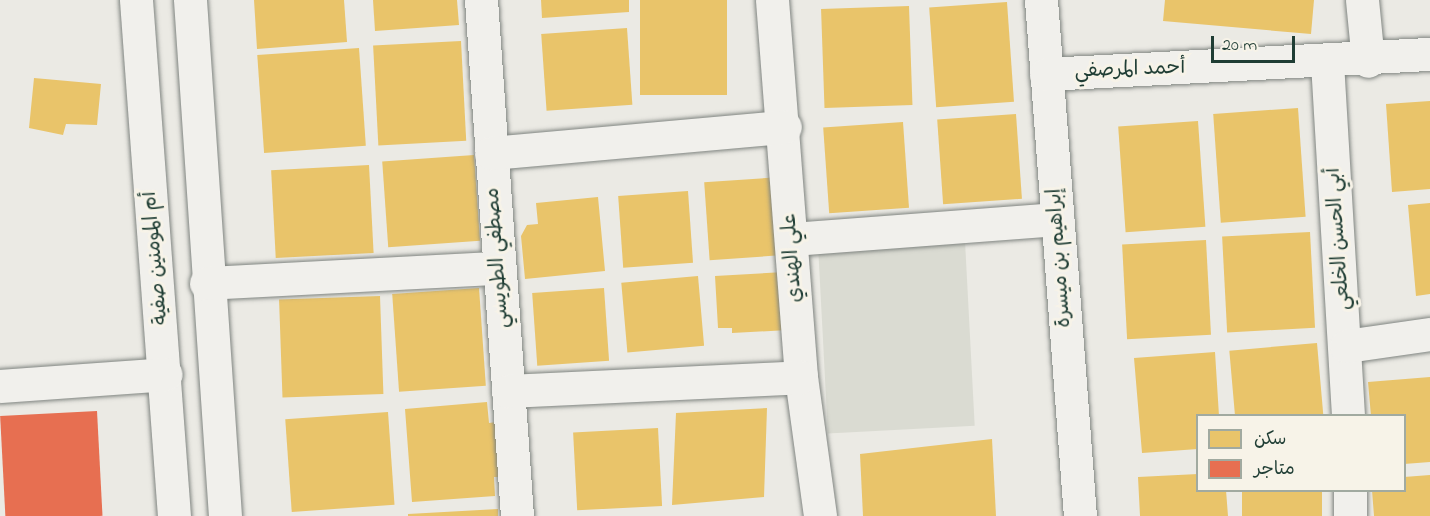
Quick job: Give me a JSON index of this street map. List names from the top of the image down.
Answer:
{
  "streets": {
    "street": [
      "أحمد المرصفي",
      "أبي الحسن الخلعي",
      "أم المومنين صفية",
      "مصطفي الطويسي",
      "علي الهندي",
      "إبراهيم بن ميسرة"
    ]
  },
  "crossings": [
    ["أحمد المرصفي", "أبي الحسن الخلعي"],
    ["أحمد المرصفي", "إبراهيم بن ميسرة"]
  ],
  "legend": ["سكن", "متاجر"],
  "scale_bar": "20 m"
}
